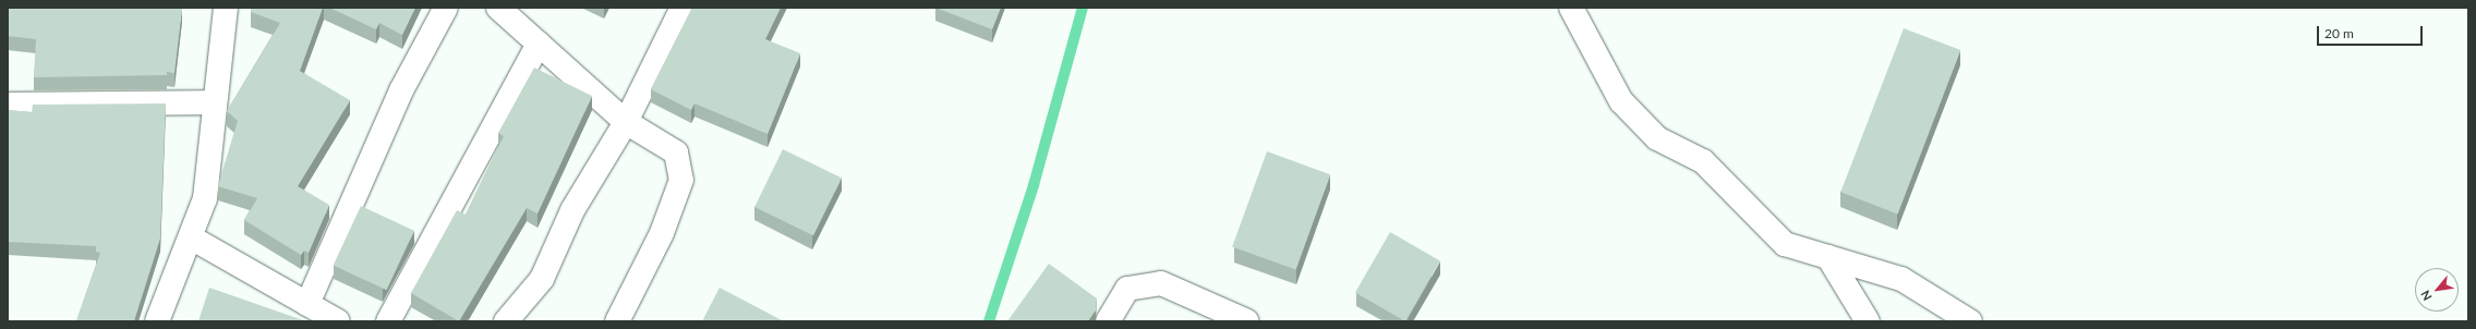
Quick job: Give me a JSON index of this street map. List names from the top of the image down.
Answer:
{
  "scale_bar": "20 m",
  "north": "bottom left"
}
